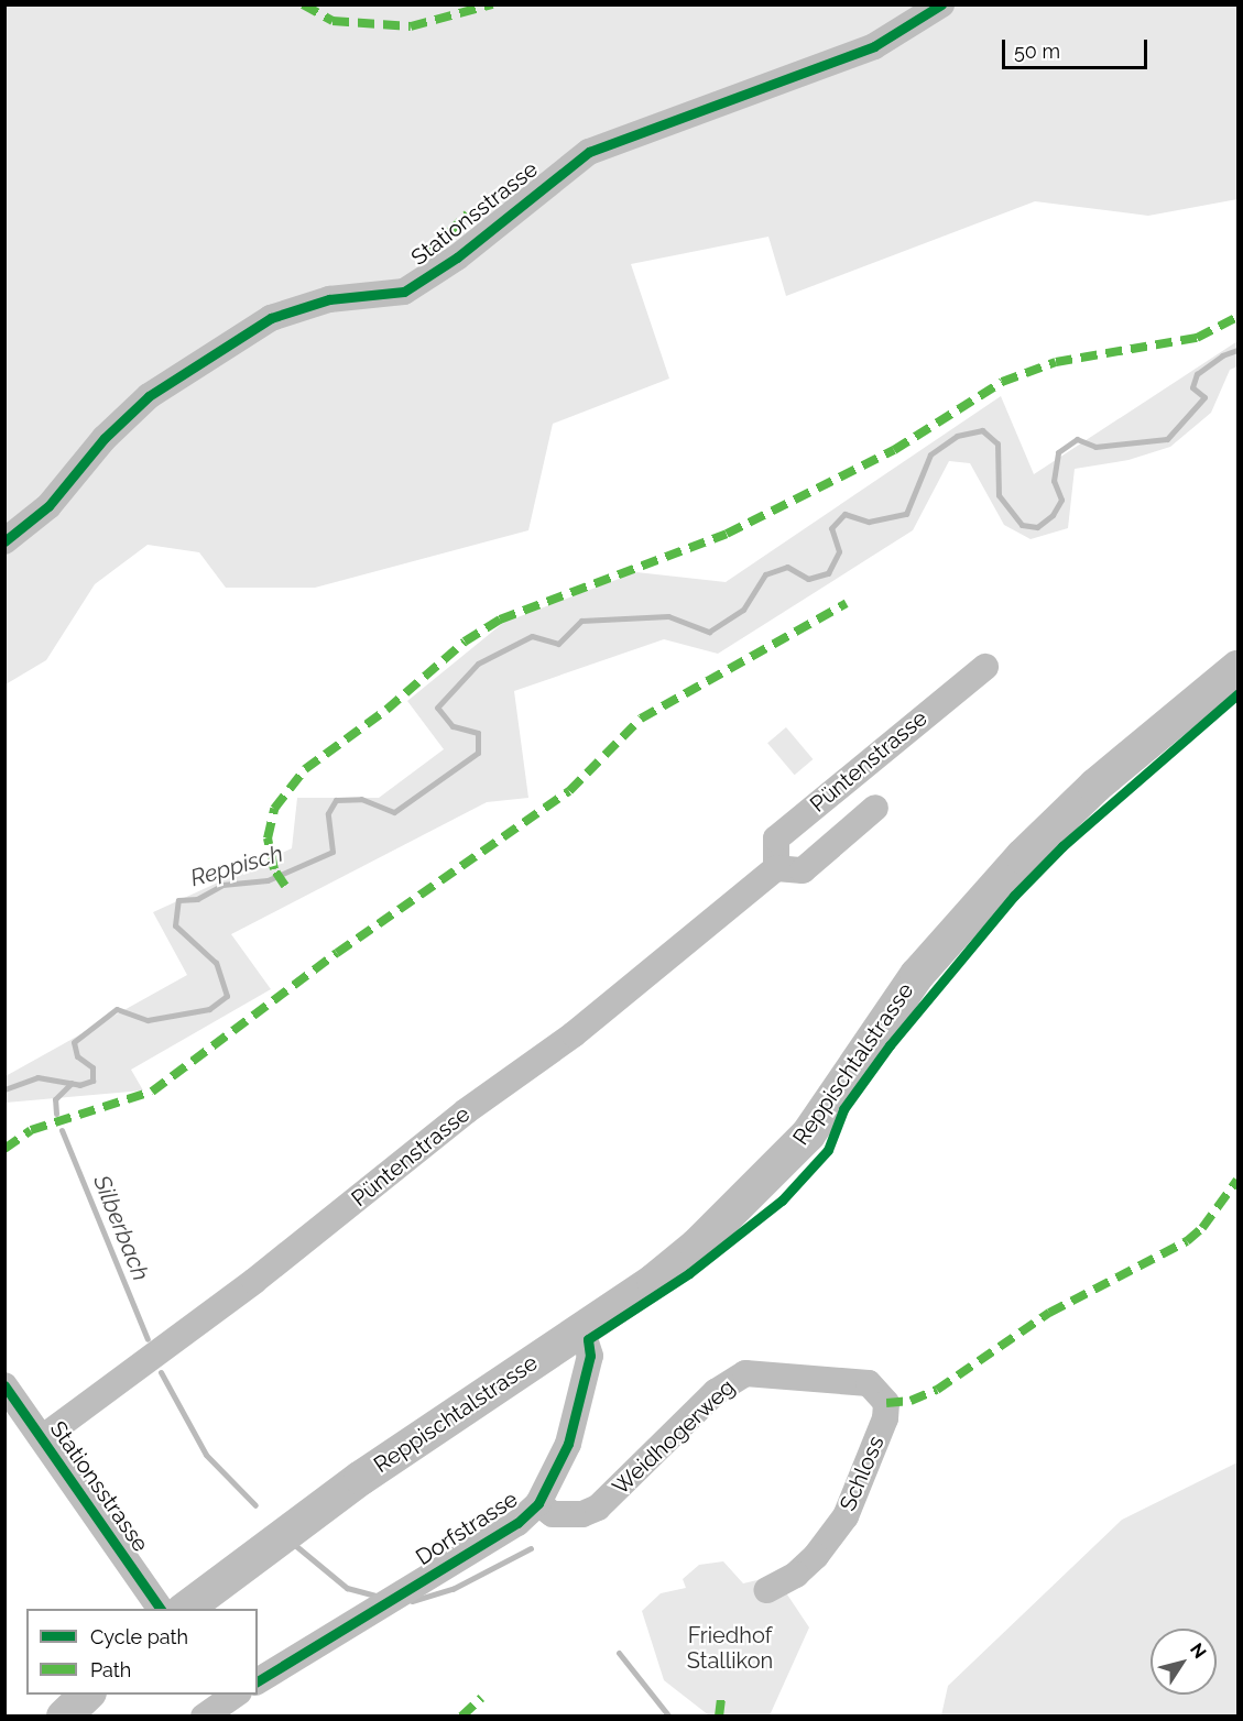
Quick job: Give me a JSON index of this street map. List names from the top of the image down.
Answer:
{
  "streets": {
    "main road": ["Reppischtalstrasse"],
    "street": [
      "Stationsstrasse",
      "Püntenstrasse",
      "Weidhogerweg",
      "Schloss",
      "Dorfstrasse"
    ]
  },
  "crossings": [
    ["Stationsstrasse", "Püntenstrasse"],
    ["Reppischtalstrasse", "Dorfstrasse"],
    ["Weidhogerweg", "Schloss"],
    ["Weidhogerweg", "Dorfstrasse"]
  ],
  "water": ["Reppisch", "Silberbach"],
  "parks": ["Friedhof Stallikon"],
  "legend": ["Cycle path", "Path"],
  "scale_bar": "50 m",
  "north": "top right"
}
